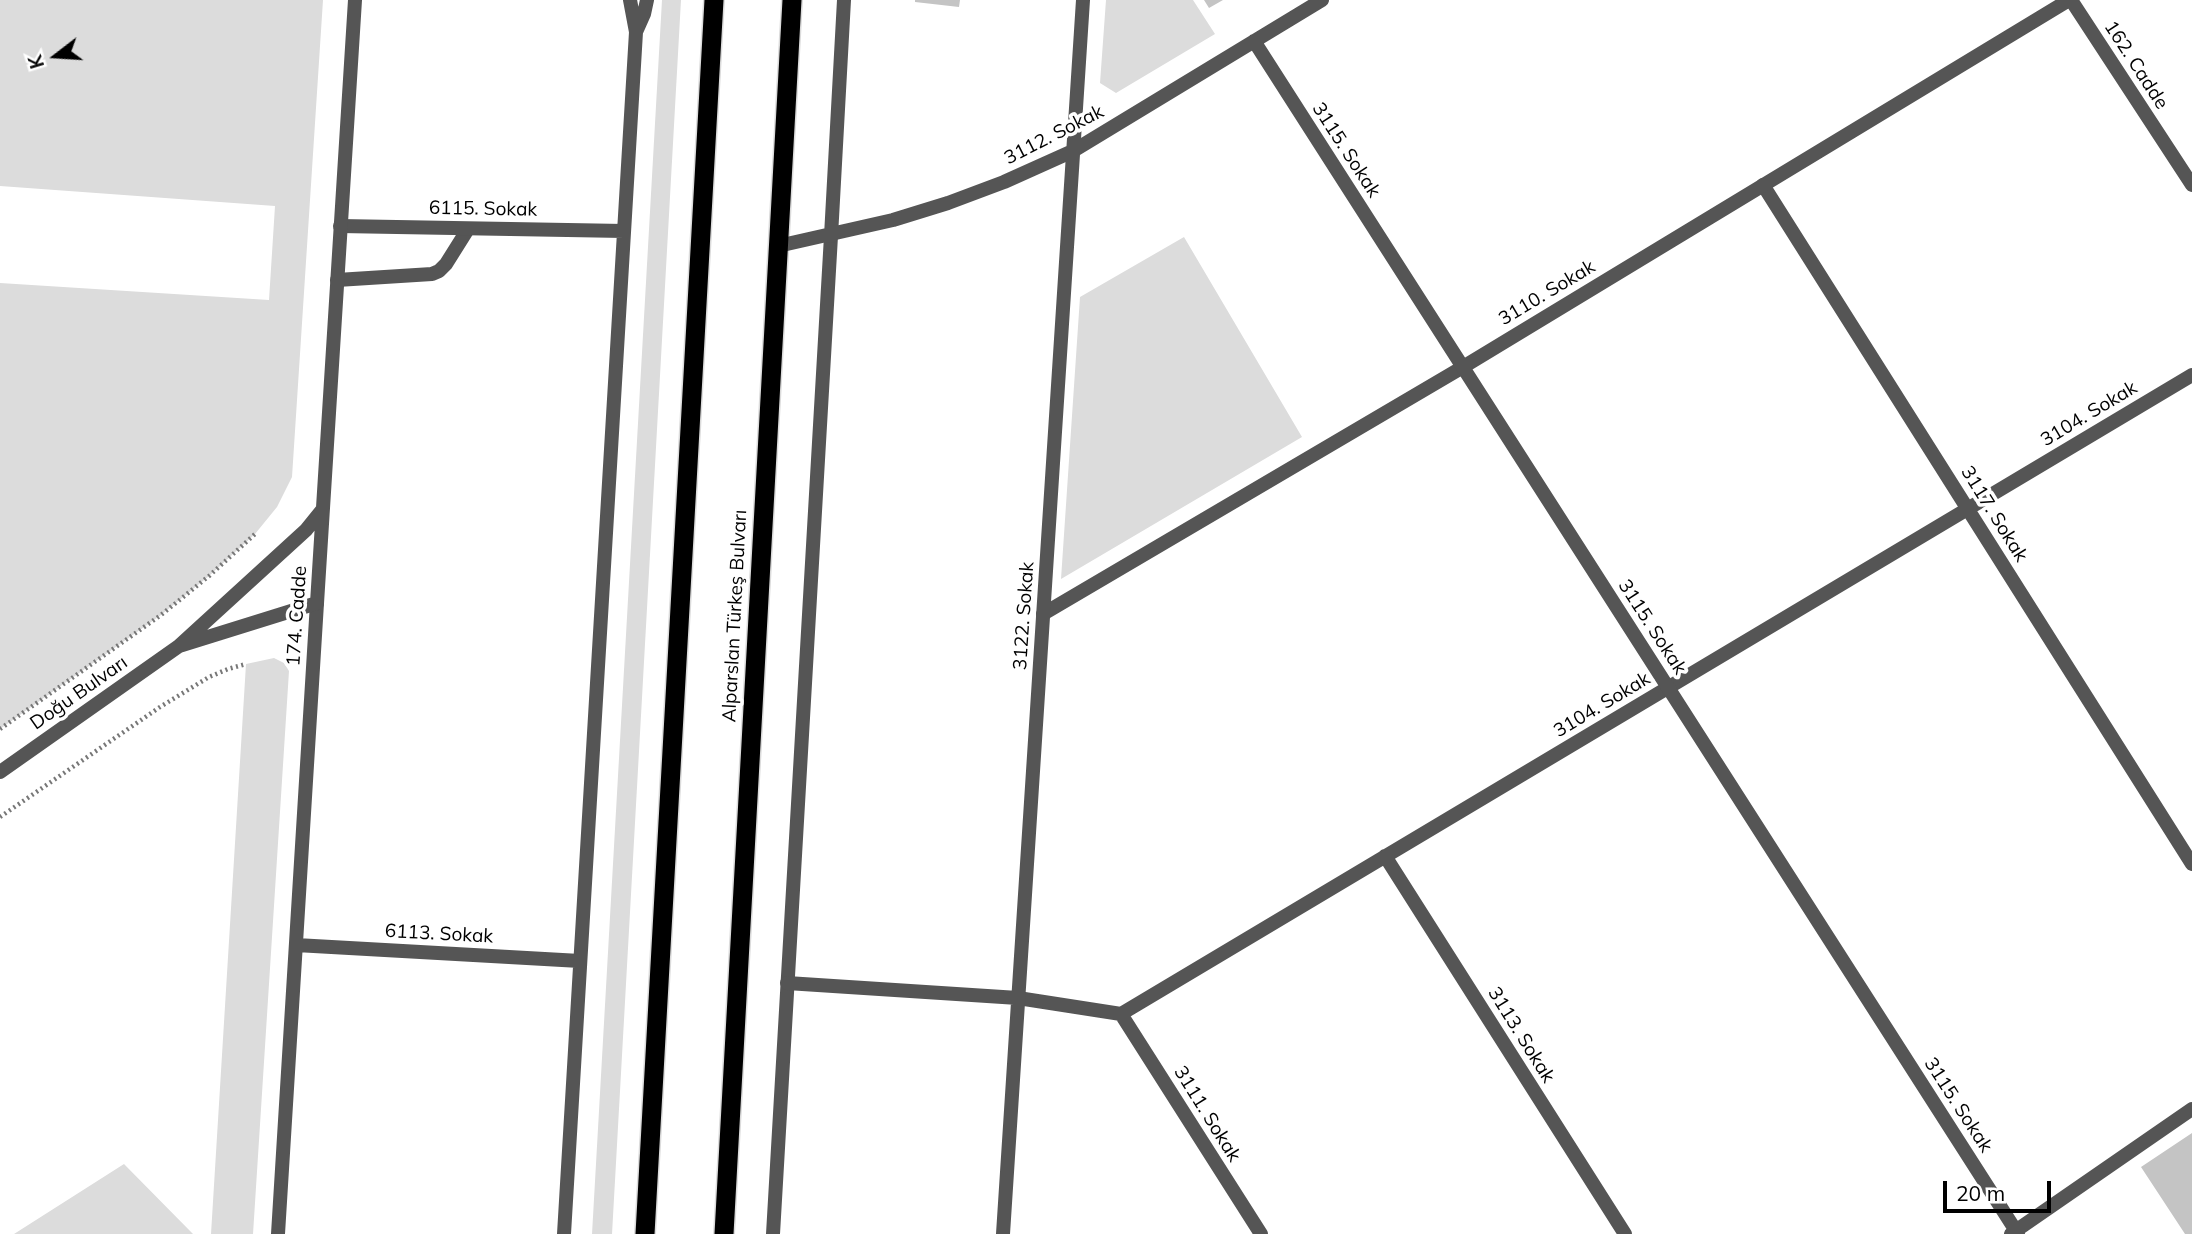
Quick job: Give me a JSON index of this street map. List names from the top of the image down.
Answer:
{
  "streets": {
    "highway": ["Alparslan Türkeş Bulvarı"],
    "street": [
      "162. Cadde",
      "3112. Sokak",
      "3115. Sokak",
      "6115. Sokak",
      "3110. Sokak",
      "3104. Sokak",
      "3117. Sokak",
      "174. Cadde",
      "3122. Sokak",
      "Doğu Bulvarı",
      "6113. Sokak",
      "3113. Sokak",
      "3111. Sokak"
    ]
  },
  "crossings": [
    ["162. Cadde", "3110. Sokak"],
    ["3112. Sokak", "3115. Sokak"],
    ["3112. Sokak", "Alparslan Türkeş Bulvarı"],
    ["3112. Sokak", "3122. Sokak"],
    ["3115. Sokak", "3110. Sokak"],
    ["3115. Sokak", "3104. Sokak"],
    ["6115. Sokak", "174. Cadde"],
    ["3110. Sokak", "3117. Sokak"],
    ["3110. Sokak", "3122. Sokak"],
    ["3104. Sokak", "3117. Sokak"],
    ["3104. Sokak", "3113. Sokak"],
    ["3104. Sokak", "3111. Sokak"],
    ["174. Cadde", "Doğu Bulvarı"],
    ["174. Cadde", "6113. Sokak"]
  ],
  "scale_bar": "20 m",
  "north": "left"
}
